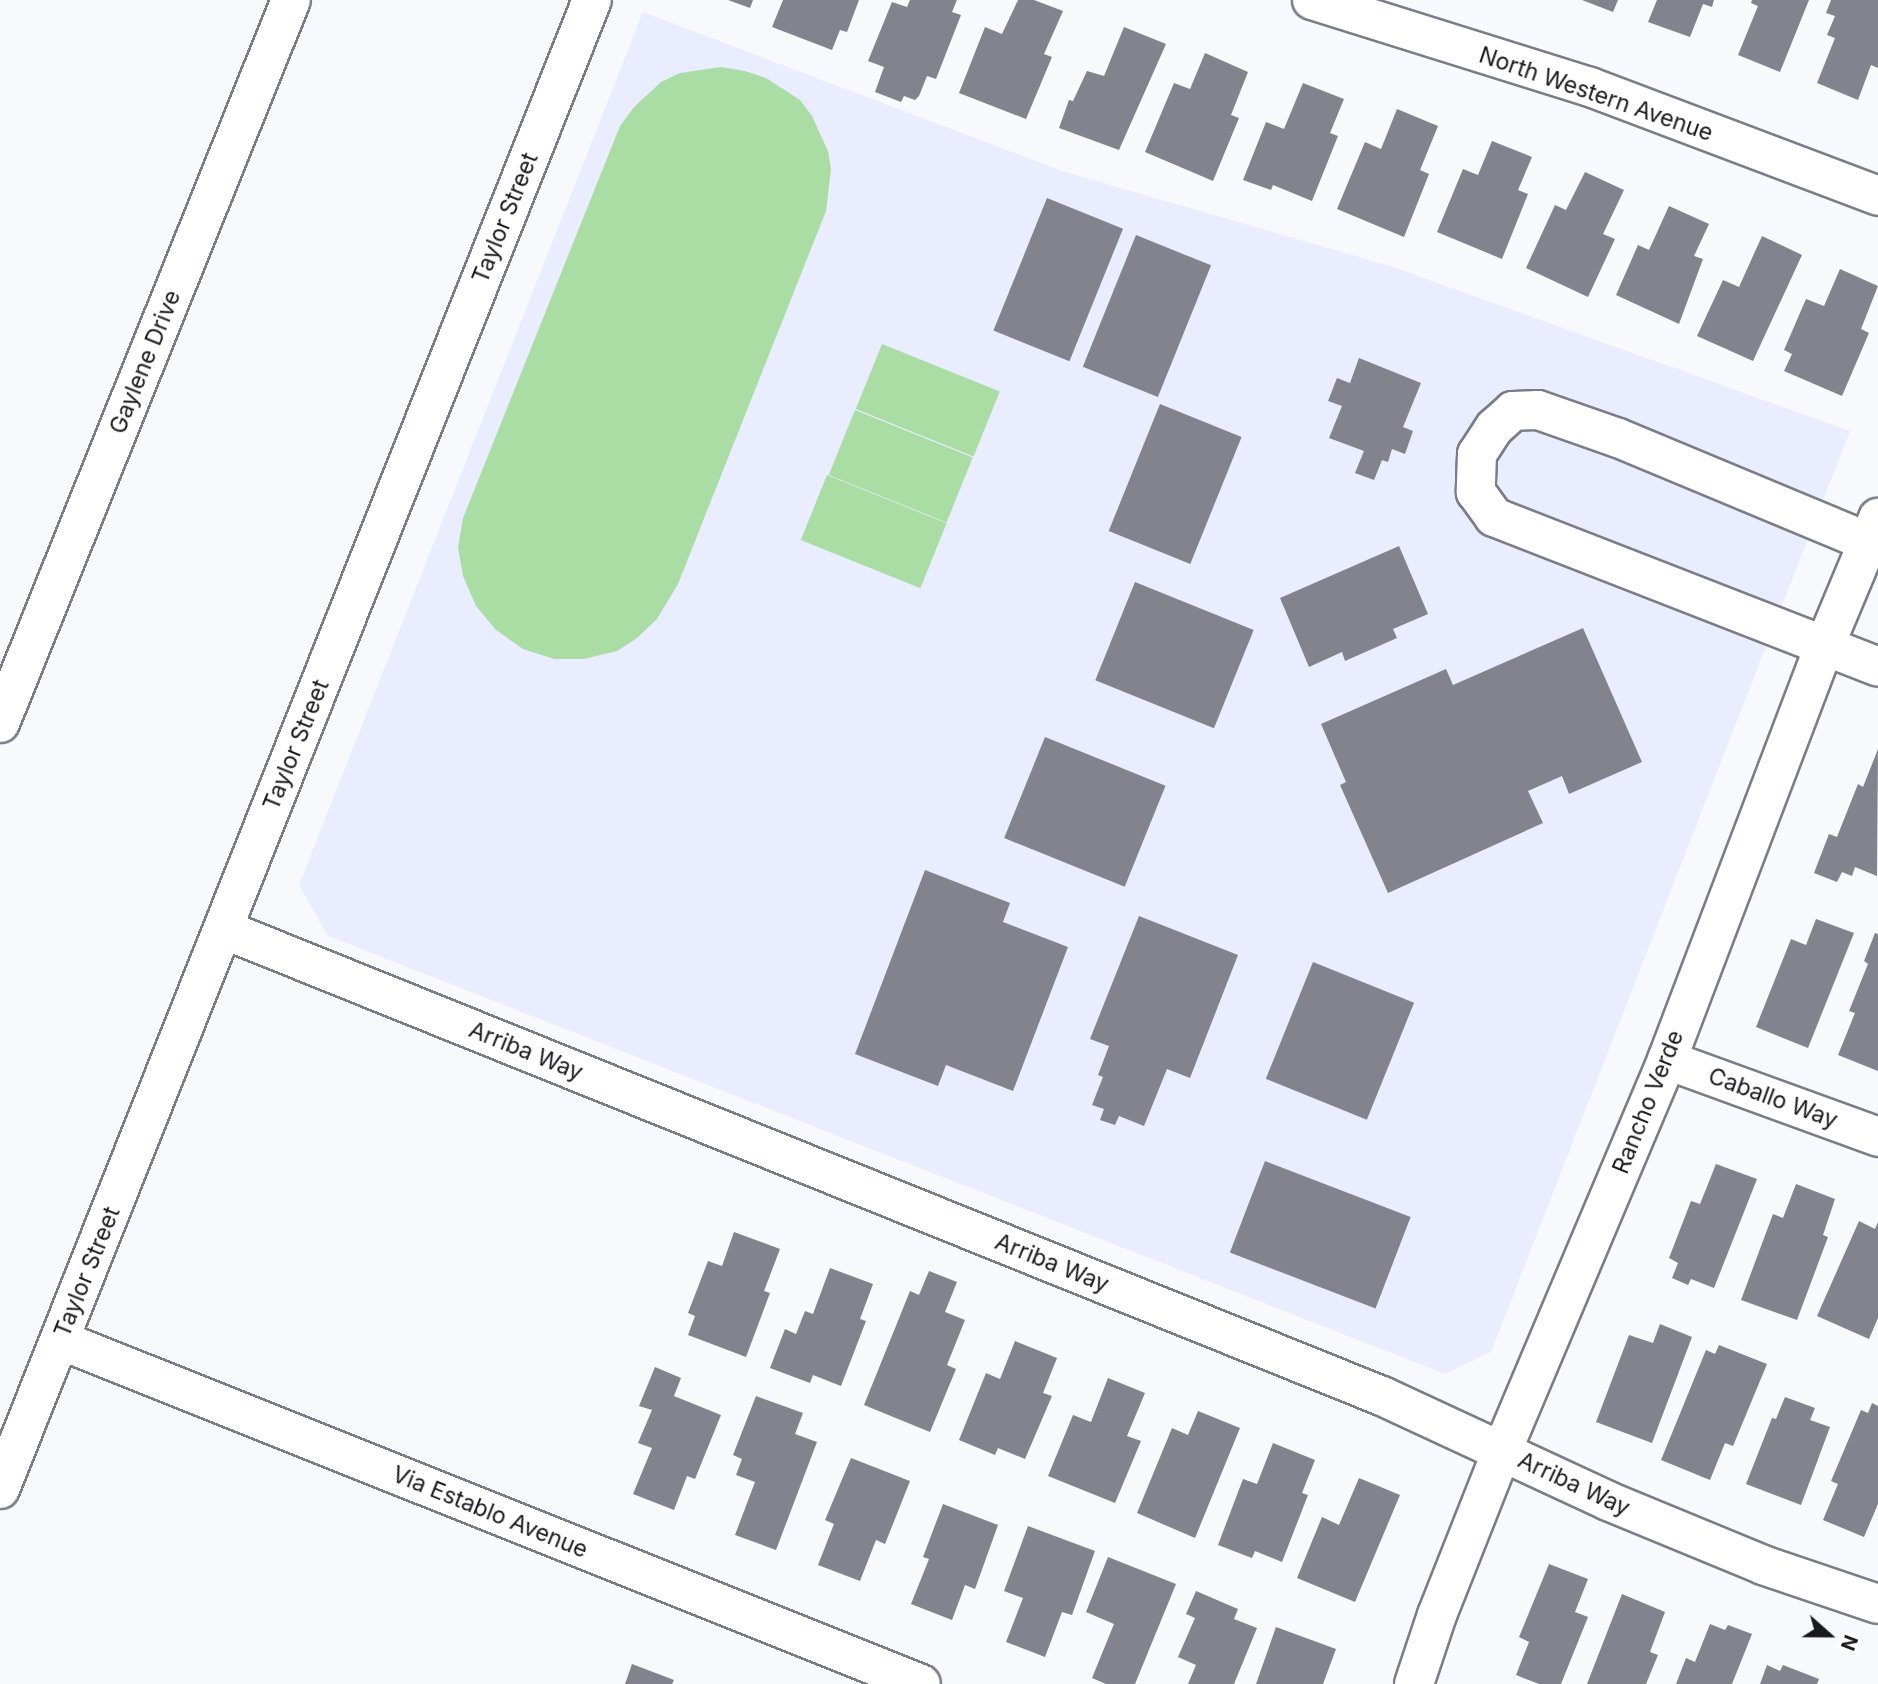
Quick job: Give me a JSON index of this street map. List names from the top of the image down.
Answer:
{
  "streets": {
    "street": [
      "North Western Avenue",
      "Taylor Street",
      "Gaylene Drive",
      "Arriba Way",
      "Caballo Way",
      "Rancho Verde",
      "Via Establo Avenue"
    ]
  },
  "crossings": [
    ["Taylor Street", "Arriba Way"],
    ["Taylor Street", "Via Establo Avenue"],
    ["Arriba Way", "Rancho Verde"],
    ["Caballo Way", "Rancho Verde"]
  ],
  "north": "right"
}
